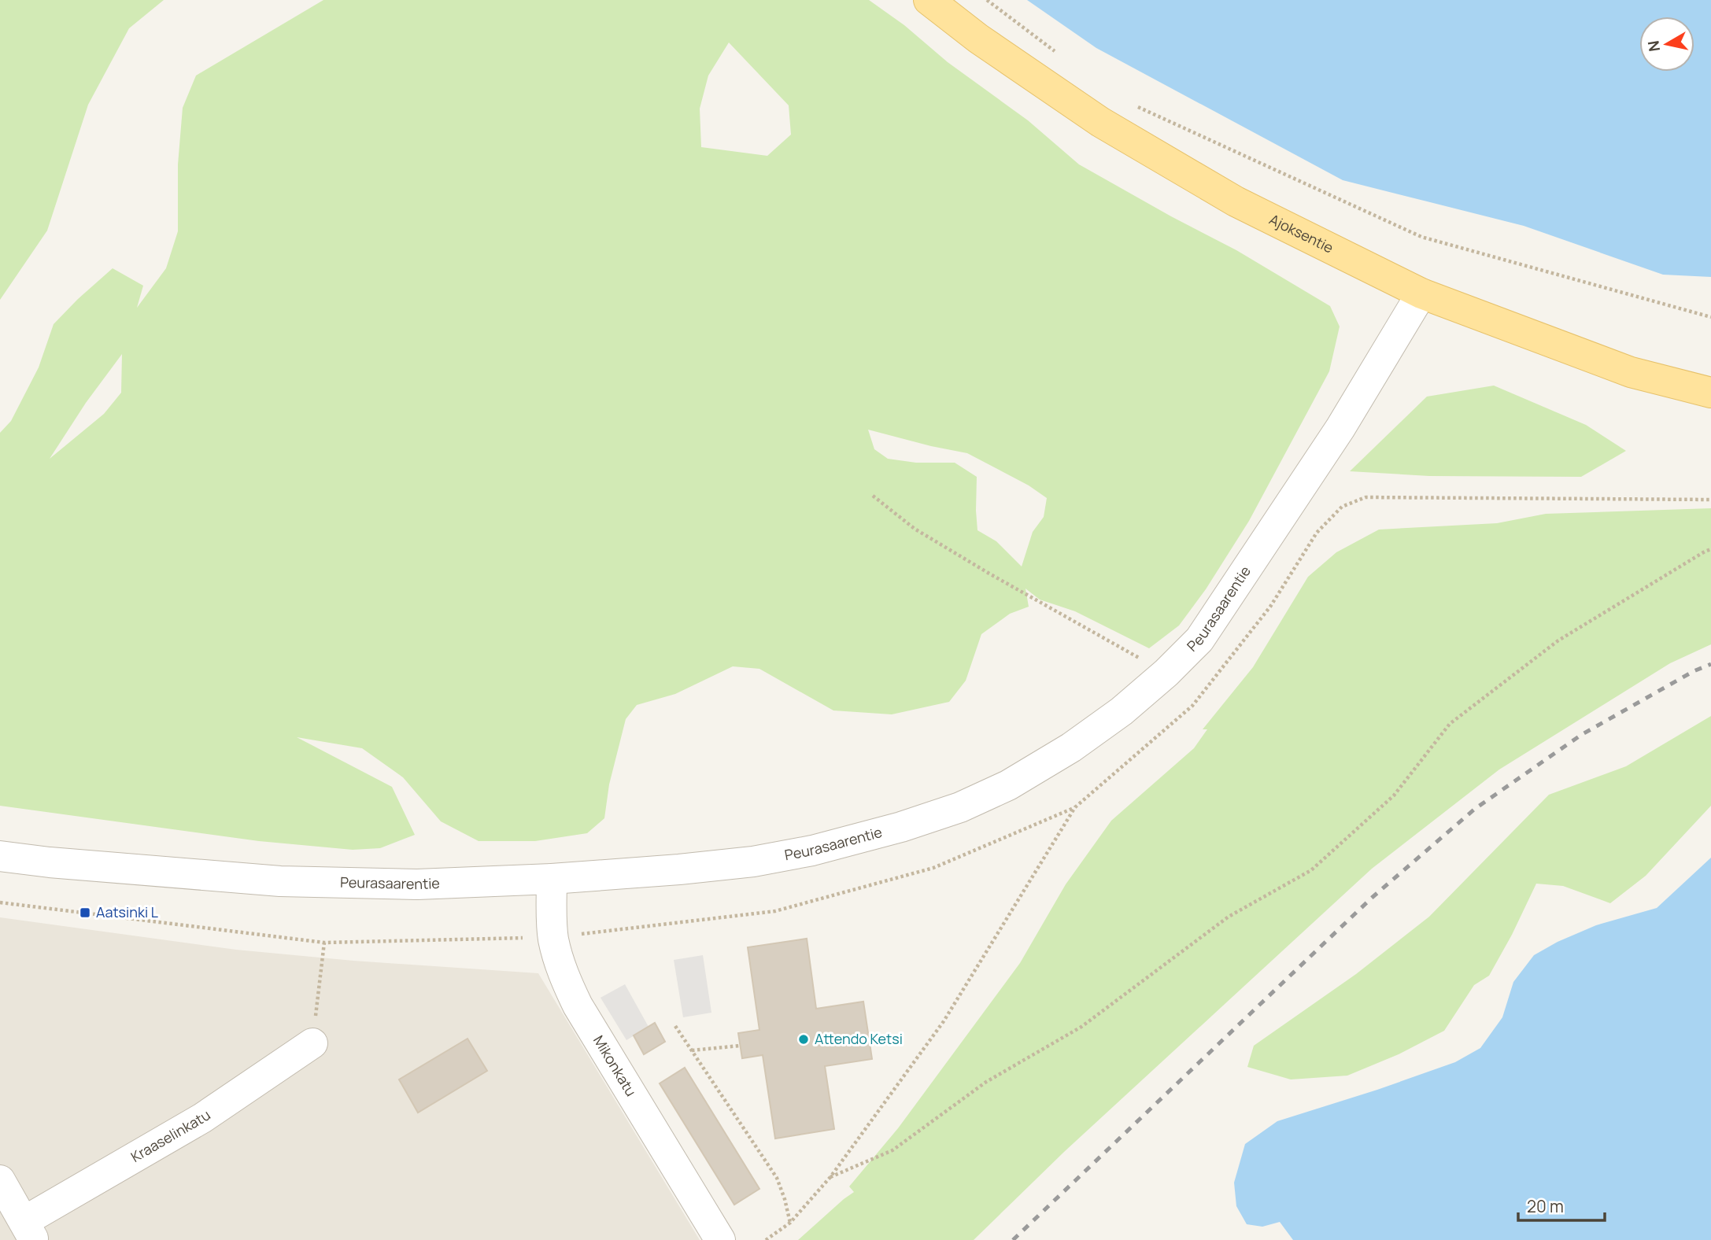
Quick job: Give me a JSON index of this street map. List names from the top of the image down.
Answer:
{
  "streets": {
    "main road": ["Ajoksentie"],
    "street": ["Peurasaarentie", "Mikonkatu", "Kraaselinkatu"]
  },
  "crossings": [
    ["Ajoksentie", "Peurasaarentie"],
    ["Peurasaarentie", "Mikonkatu"]
  ],
  "places": {
    "transit": ["Aatsinki L"],
    "other": ["Attendo Ketsi"]
  },
  "scale_bar": "20 m",
  "north": "left"
}
